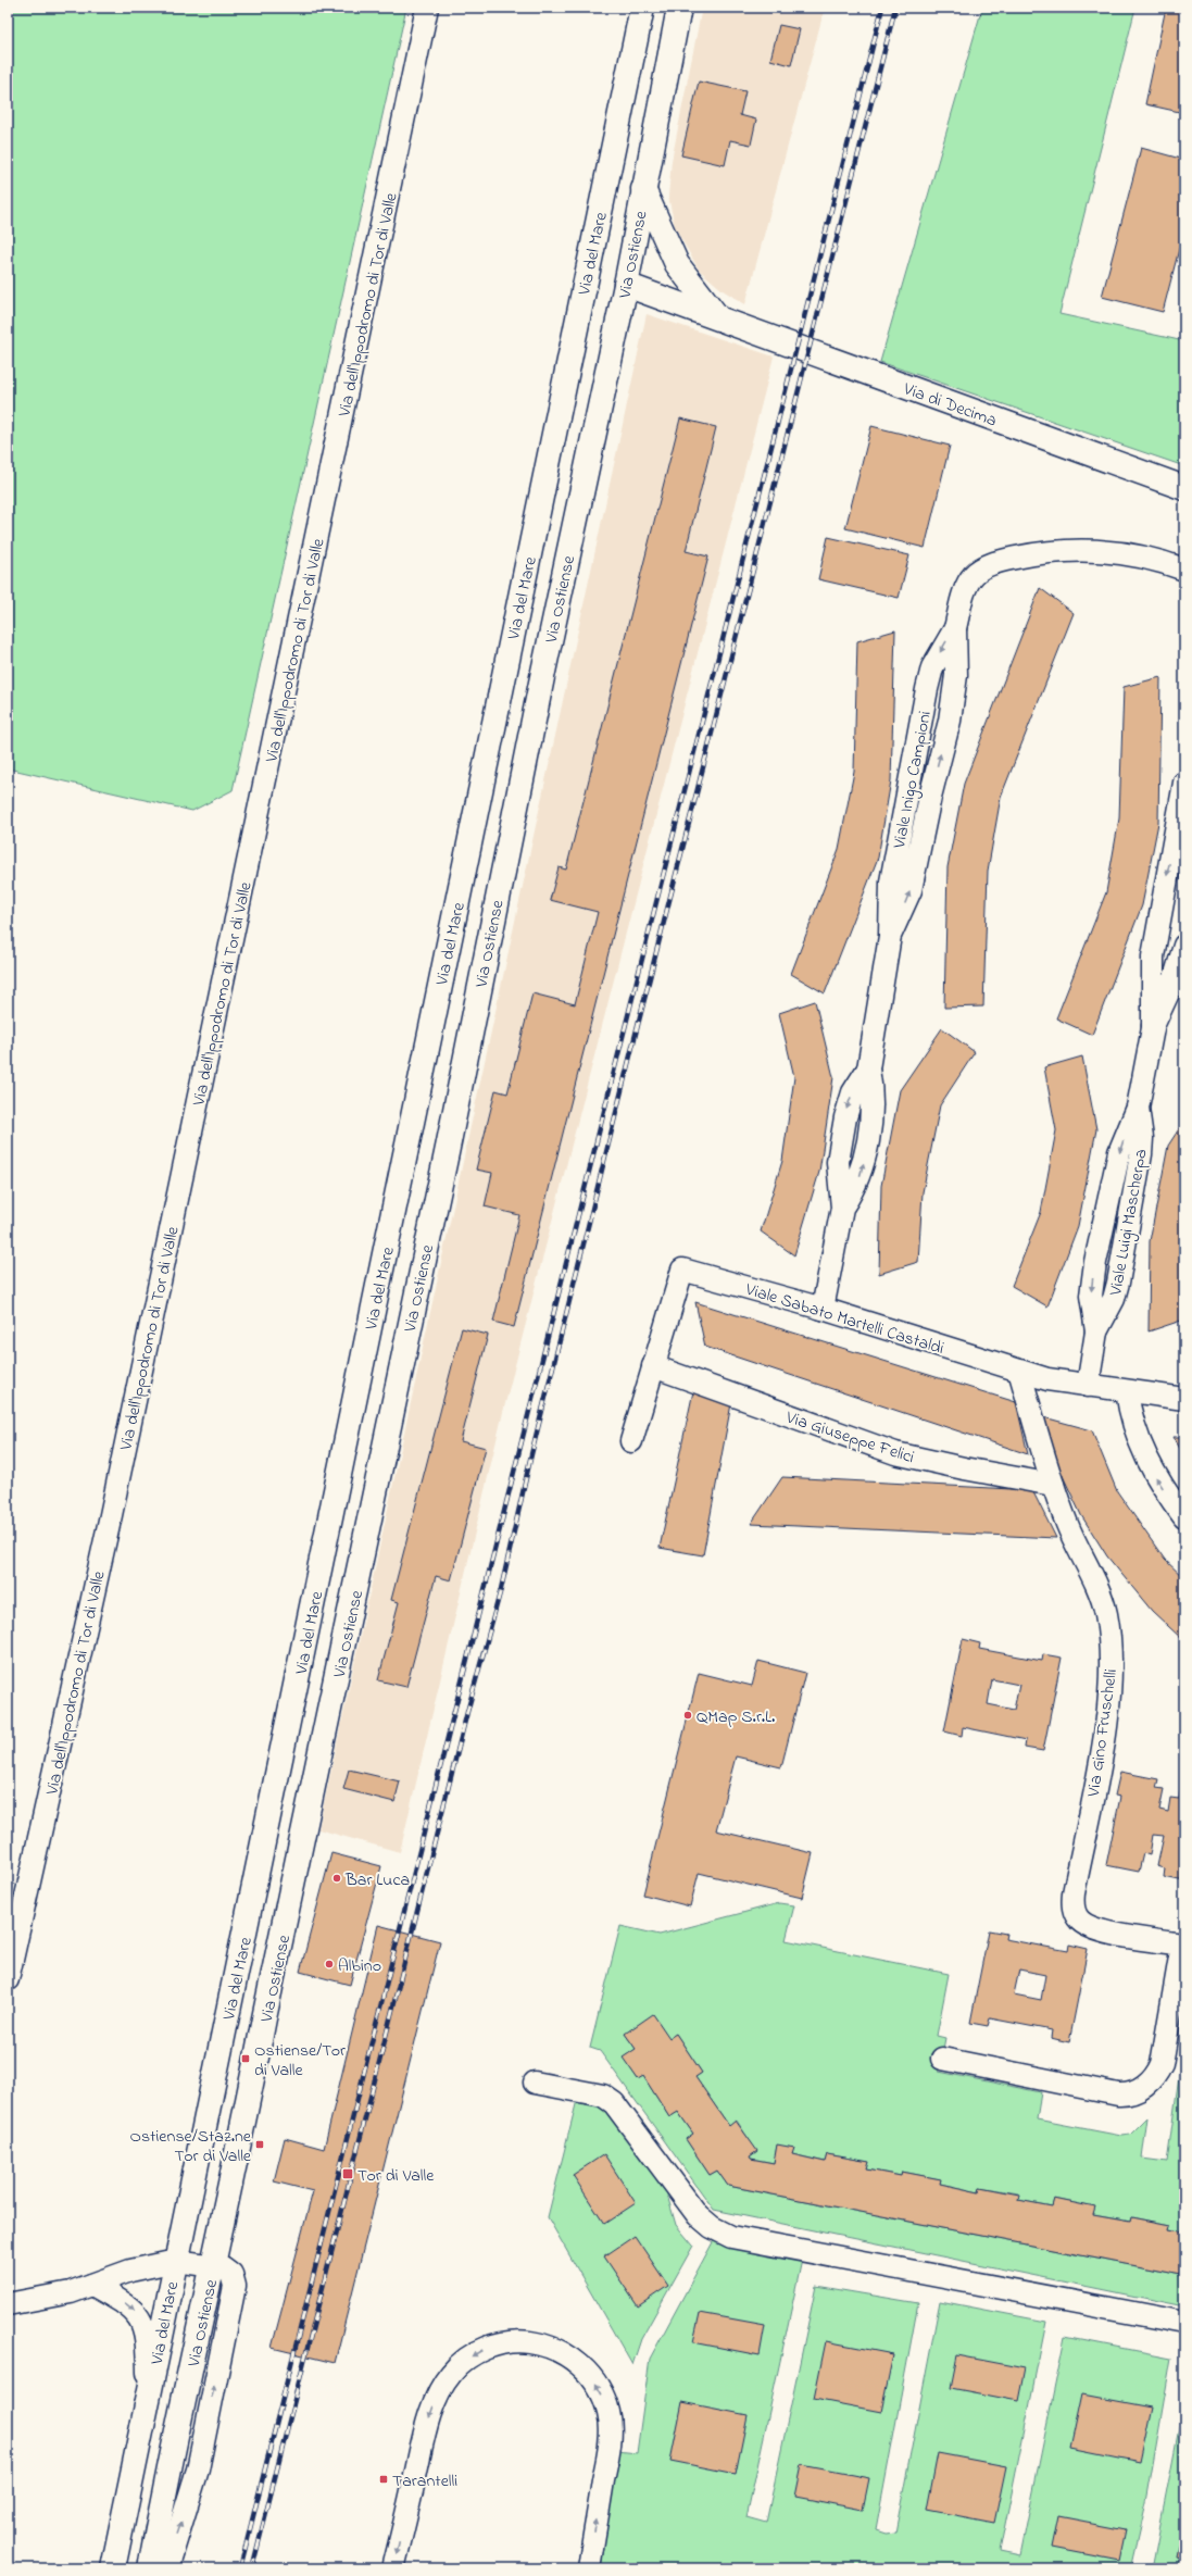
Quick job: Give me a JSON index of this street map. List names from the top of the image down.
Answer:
{
  "streets": {
    "main road": ["Via del Mare", "Via Ostiense", "Via di Decima"],
    "street": [
      "Via dell'Ippodromo di Tor di Valle",
      "Viale Inigo Campioni",
      "Viale Luigi Mascherpa",
      "Viale Sabato Martelli Castaldi",
      "Via Giuseppe Felici",
      "Via Gino Fruschelli"
    ]
  },
  "crossings": [
    ["Via Ostiense", "Via di Decima"],
    ["Viale Inigo Campioni", "Viale Sabato Martelli Castaldi"],
    ["Viale Luigi Mascherpa", "Viale Sabato Martelli Castaldi"],
    ["Viale Sabato Martelli Castaldi", "Via Giuseppe Felici"],
    ["Viale Sabato Martelli Castaldi", "Via Gino Fruschelli"],
    ["Via Giuseppe Felici", "Via Gino Fruschelli"]
  ],
  "places": {
    "other": ["QMap S.r.L.", "Bar Luca", "Albino"],
    "transit": [
      "Ostiense/Tor di Valle",
      "Ostiense/Staz.ne Tor di Valle",
      "Tor di Valle",
      "Tarantelli"
    ]
  }
}
